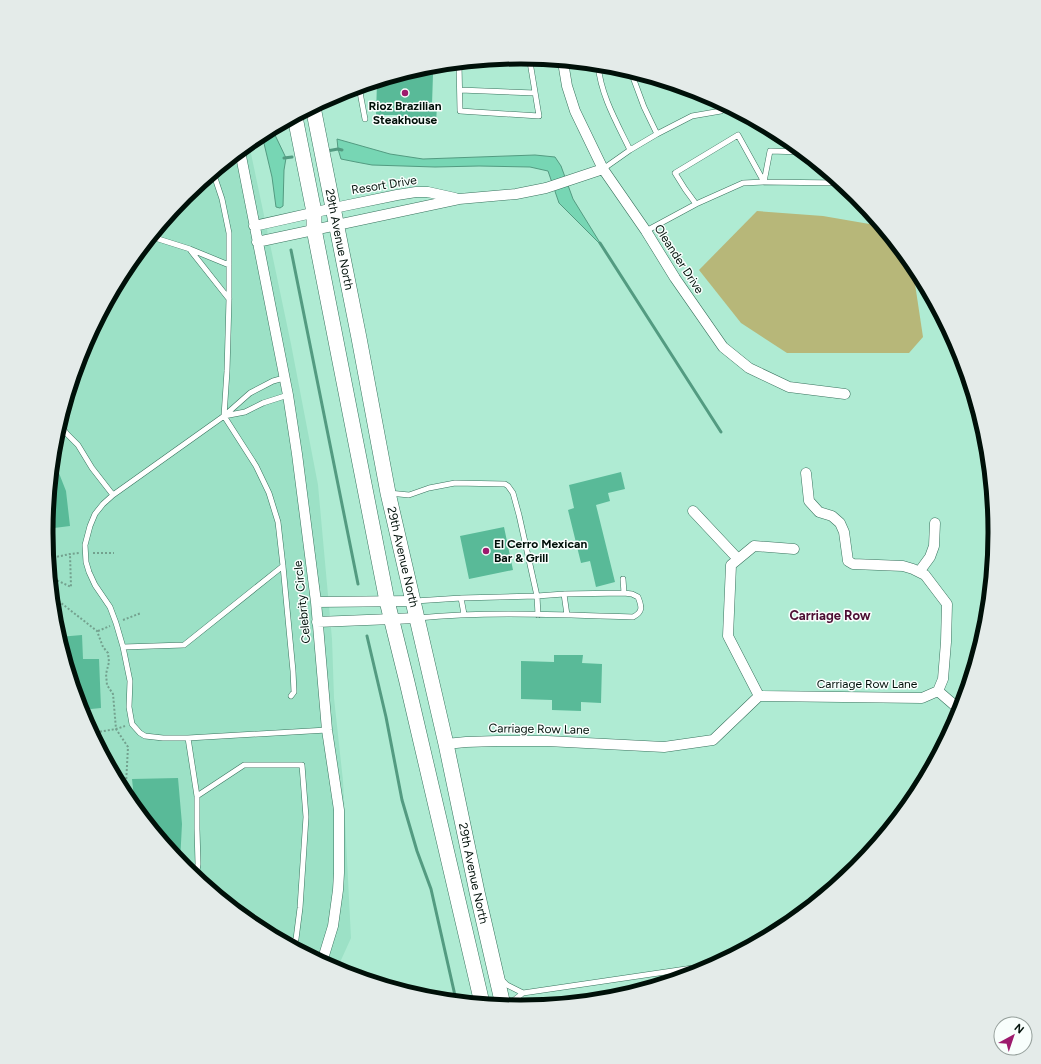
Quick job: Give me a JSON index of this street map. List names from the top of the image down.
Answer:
{
  "streets": {
    "main road": ["29th Avenue North"],
    "street": [
      "Resort Drive",
      "Oleander Drive",
      "Celebrity Circle",
      "Carriage Row Lane"
    ]
  },
  "crossings": [
    ["Resort Drive", "29th Avenue North"],
    ["Resort Drive", "Oleander Drive"],
    ["29th Avenue North", "Carriage Row Lane"]
  ],
  "districts": ["Carriage Row"],
  "places": ["Rioz Brazilian Steakhouse", "El Cerro Mexican Bar & Grill"],
  "north": "top right"
}
